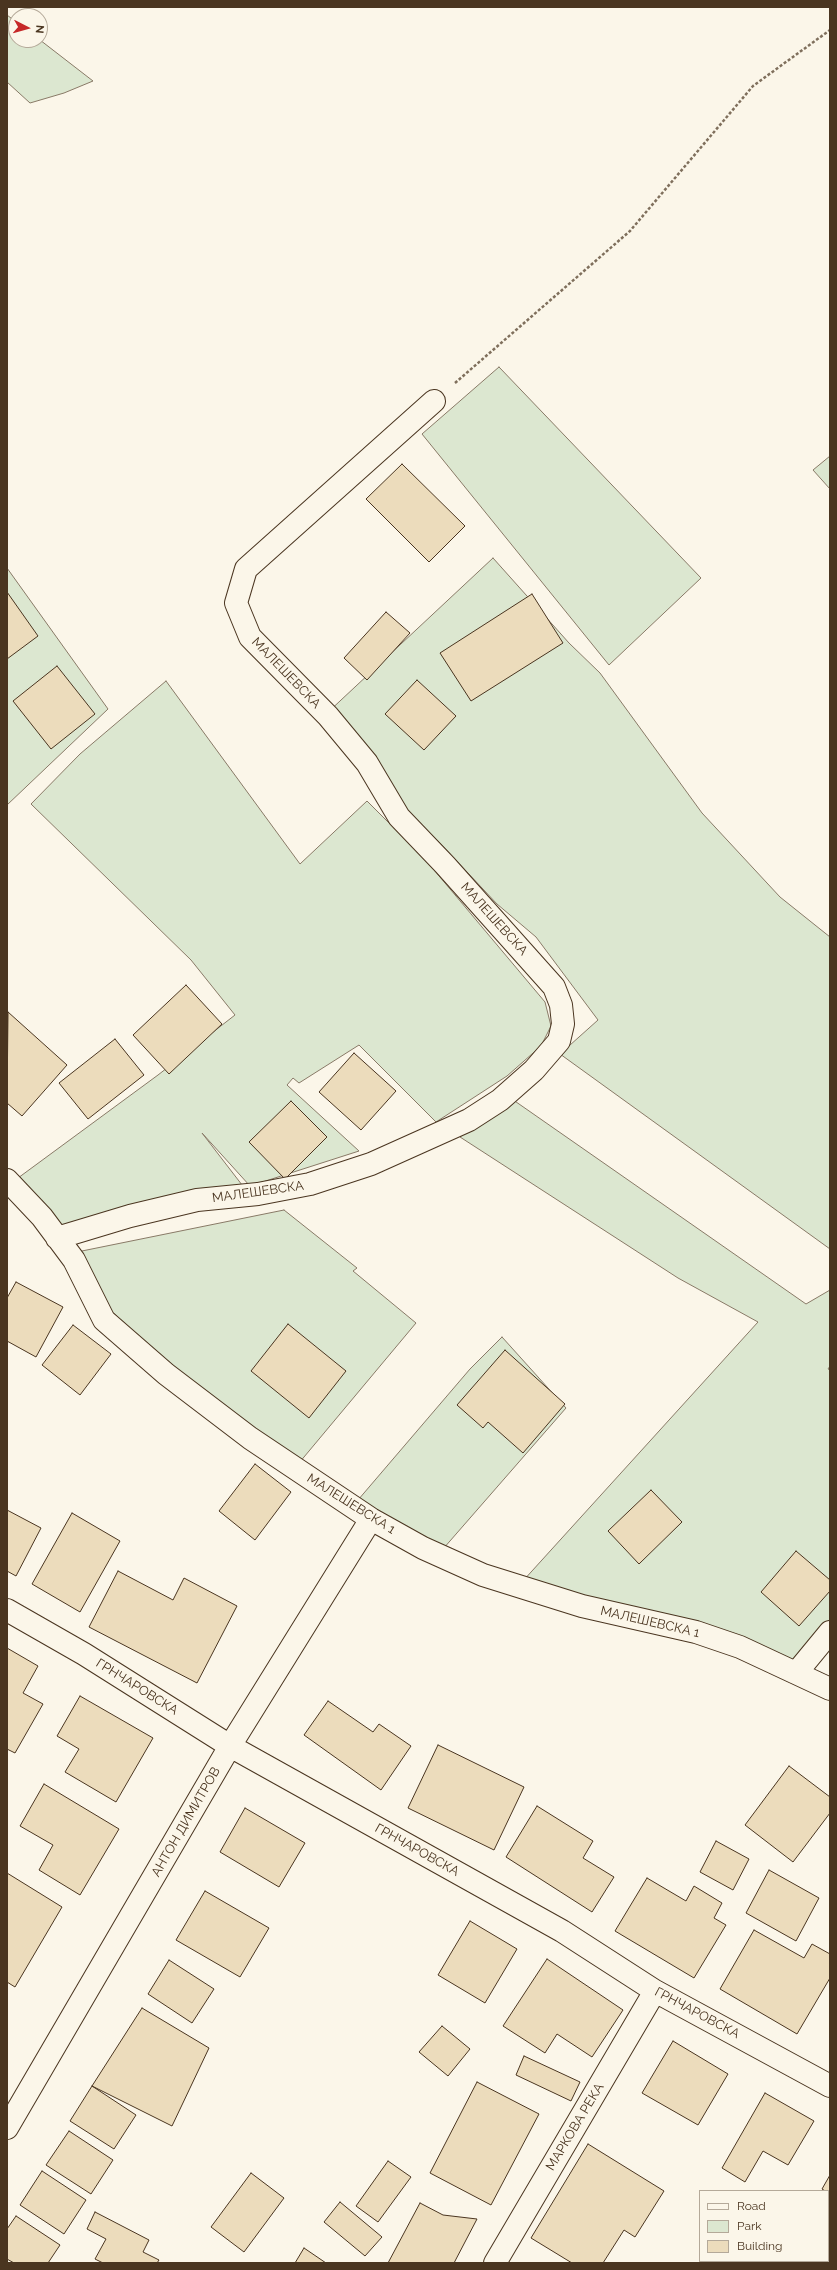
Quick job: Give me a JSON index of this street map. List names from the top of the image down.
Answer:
{
  "streets": {
    "street": [
      "МАЛЕШЕВСКА",
      "МАЛЕШЕВСКА 1",
      "ГРНЧАРОВСКА",
      "АНТОН ДИМИТРОВ",
      "МАРКОВА РЕКА"
    ]
  },
  "crossings": [
    ["МАЛЕШЕВСКА", "МАЛЕШЕВСКА 1"],
    ["МАЛЕШЕВСКА 1", "АНТОН ДИМИТРОВ"],
    ["ГРНЧАРОВСКА", "АНТОН ДИМИТРОВ"],
    ["ГРНЧАРОВСКА", "МАРКОВА РЕКА"]
  ],
  "legend": ["Road", "Park", "Building"],
  "north": "right"
}
